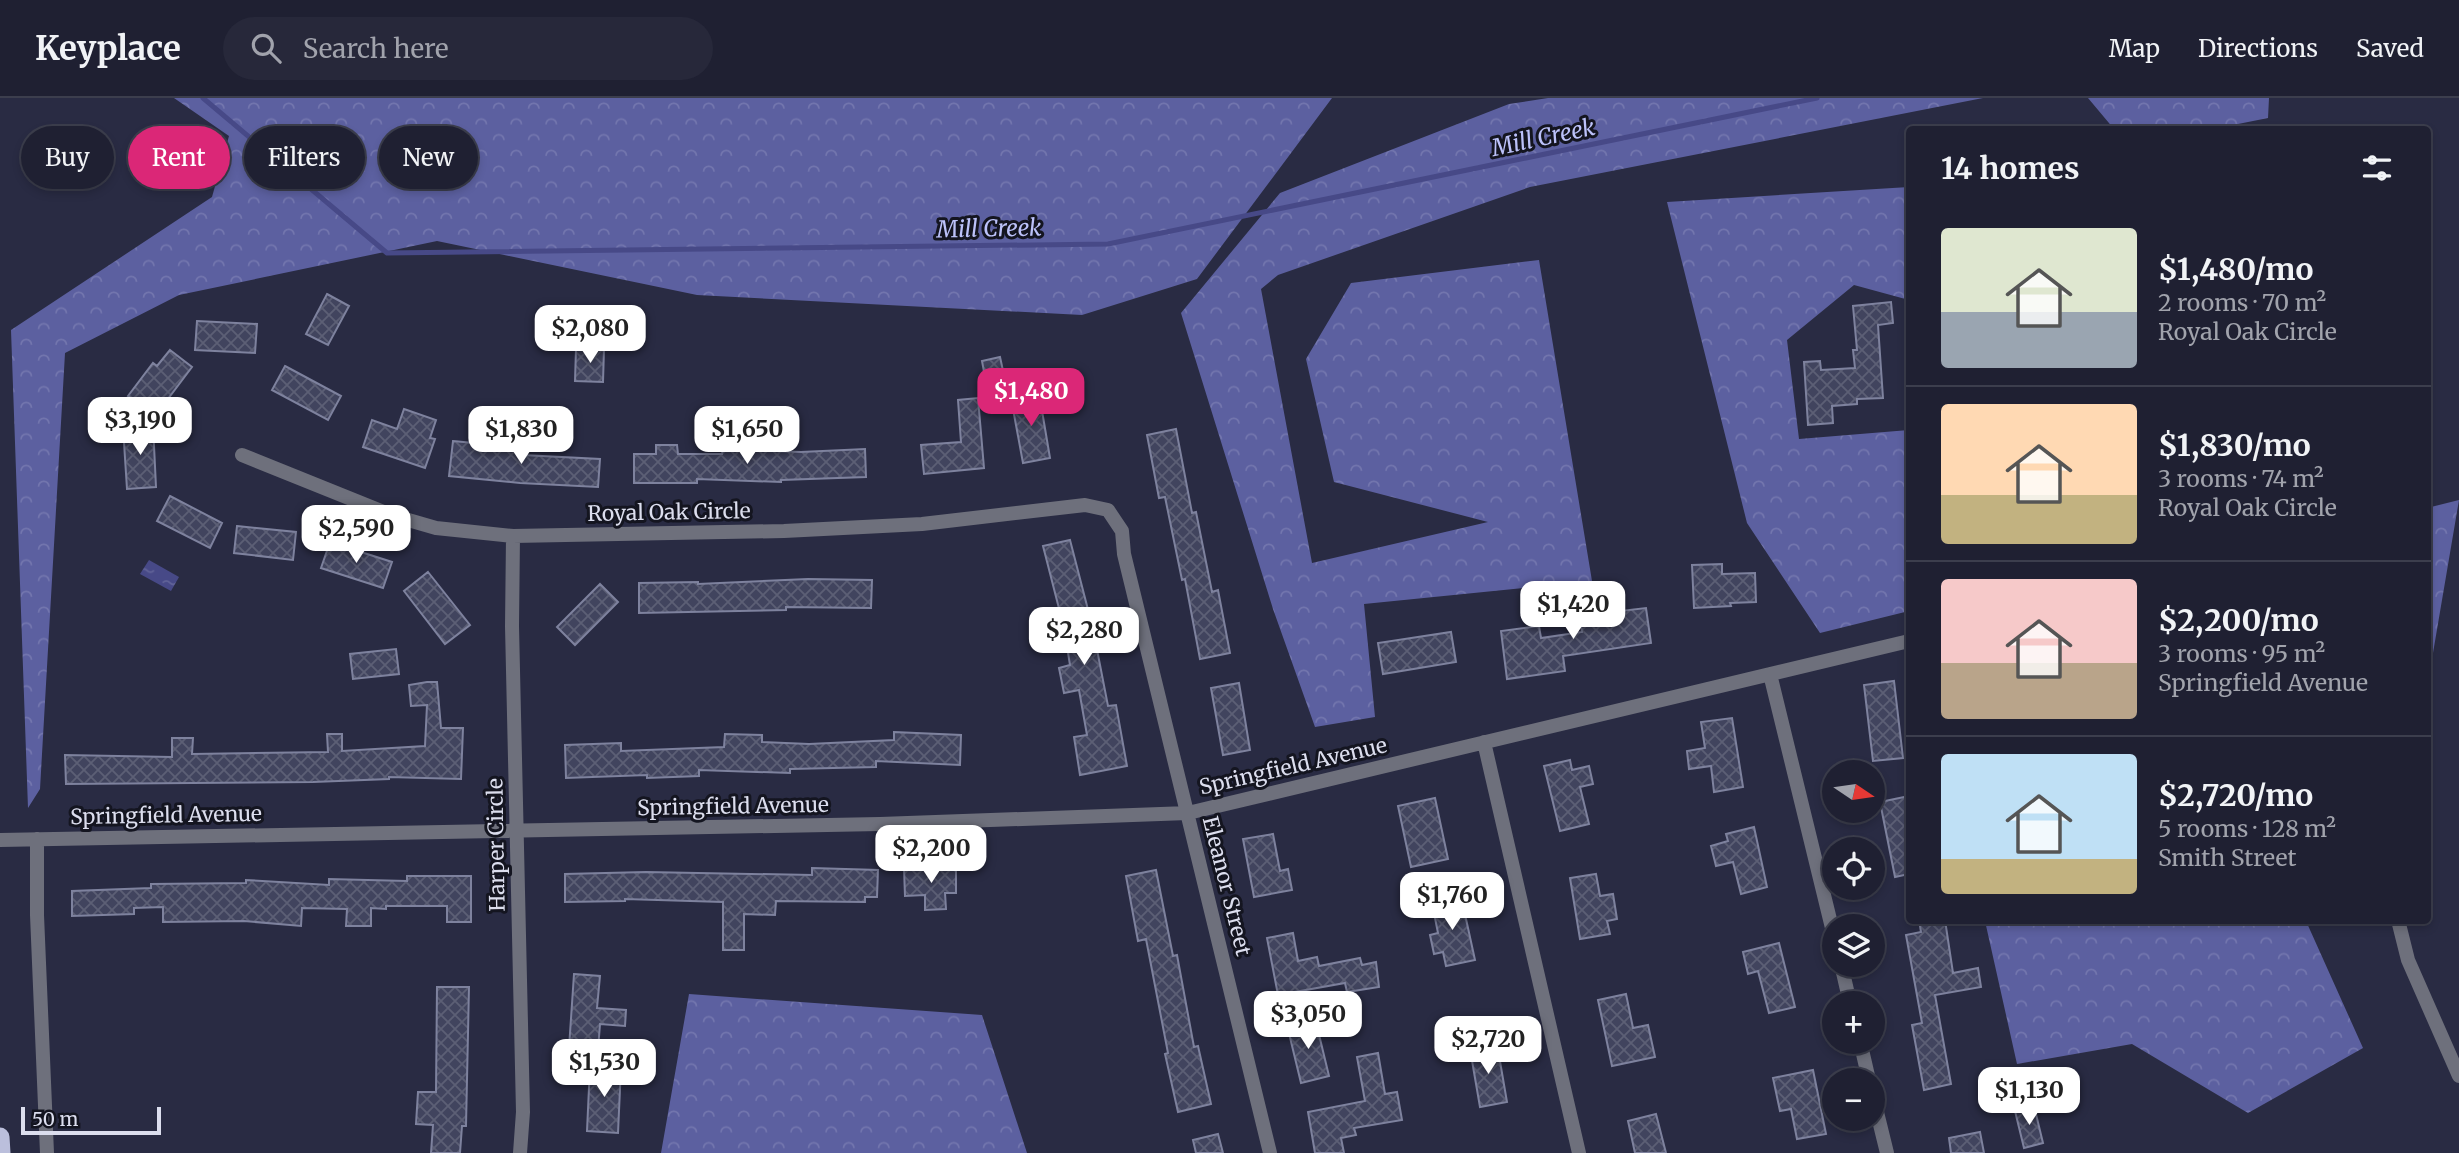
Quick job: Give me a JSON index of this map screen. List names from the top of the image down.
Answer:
{
  "streets": {
    "street": [
      "Royal Oak Circle",
      "Springfield Avenue",
      "Harper Circle",
      "Eleanor Street"
    ]
  },
  "crossings": [
    ["Royal Oak Circle", "Harper Circle"],
    ["Royal Oak Circle", "Eleanor Street"],
    ["Springfield Avenue", "Harper Circle"],
    ["Springfield Avenue", "Eleanor Street"]
  ],
  "water": ["Mill Creek"],
  "scale_bar": "50 m",
  "north": "right",
  "page": {
    "header": "Keyplace",
    "search": "Search here",
    "nav": ["Map", "Directions", "Saved"],
    "chip": [
      "Buy",
      "Rent",
      "Filters",
      "New"
    ],
    "heading": "14 homes",
    "list": [
      {
        "name": "$1,480/mo",
        "note": "2 rooms · 70 m² · Royal Oak Circle"
      },
      {
        "name": "$1,830/mo",
        "note": "3 rooms · 74 m² · Royal Oak Circle"
      },
      {
        "name": "$2,200/mo",
        "note": "3 rooms · 95 m² · Springfield Avenue"
      },
      {
        "name": "$2,720/mo",
        "note": "5 rooms · 128 m² · Smith Street"
      }
    ],
    "price": [
      "$2,080",
      "$1,480",
      "$3,190",
      "$1,830",
      "$1,650",
      "$2,590",
      "$1,420",
      "$2,280",
      "$2,200",
      "$1,760",
      "$3,050",
      "$2,720",
      "$1,530",
      "$1,130"
    ],
    "map_buttons": ["+", "−"],
    "scale": "50 m"
  }
}
